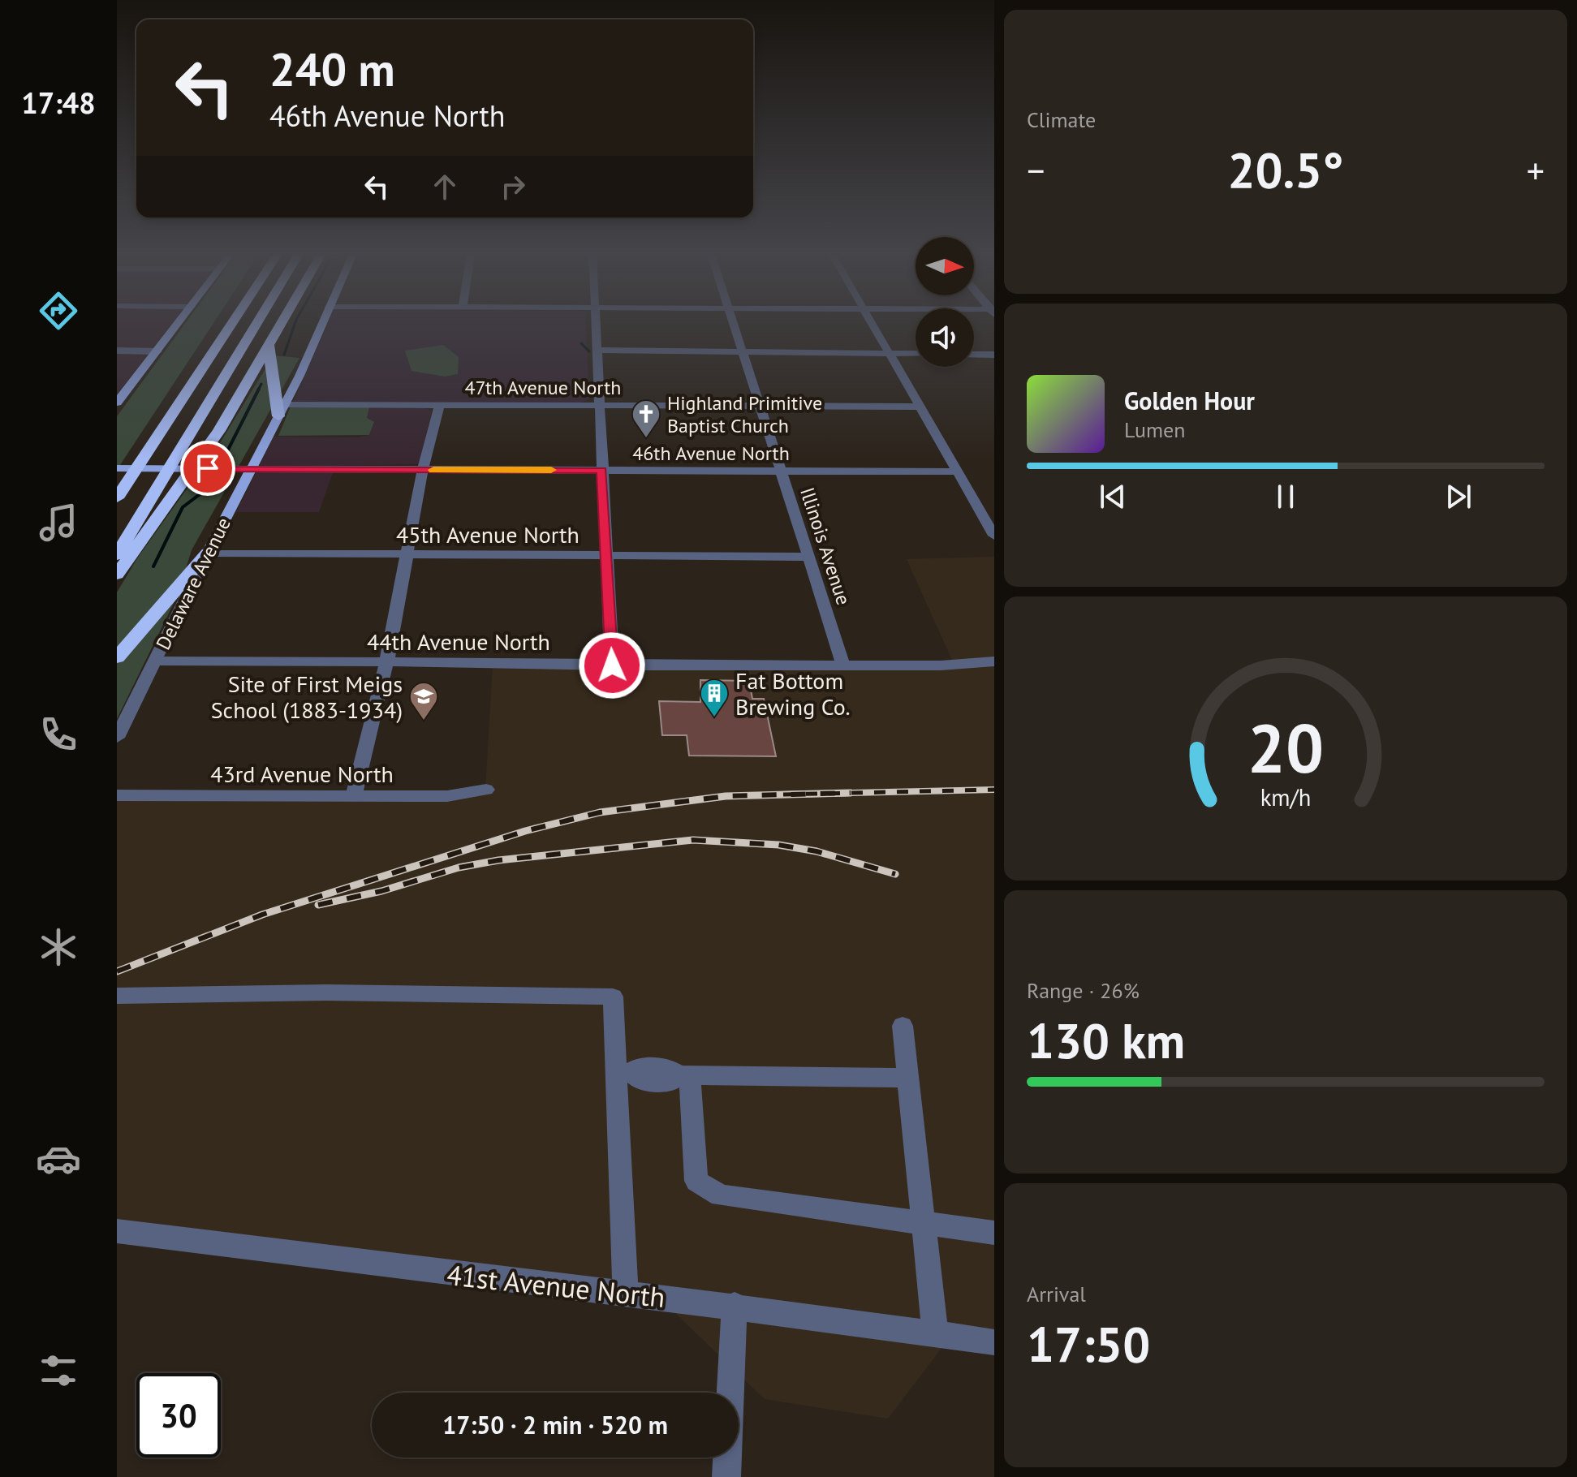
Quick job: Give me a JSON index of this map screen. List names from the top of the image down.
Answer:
{
  "streets": {
    "main road": ["46th Avenue North", "Delaware Avenue"],
    "street": [
      "47th Avenue North",
      "45th Avenue North",
      "Illinois Avenue",
      "44th Avenue North",
      "43rd Avenue North",
      "41st Avenue North"
    ]
  },
  "crossings": [
    ["47th Avenue North", "Illinois Avenue"],
    ["47th Avenue North", "Delaware Avenue"],
    ["46th Avenue North", "Illinois Avenue"],
    ["46th Avenue North", "Delaware Avenue"],
    ["45th Avenue North", "Illinois Avenue"],
    ["45th Avenue North", "Delaware Avenue"],
    ["Illinois Avenue", "44th Avenue North"],
    ["Delaware Avenue", "44th Avenue North"]
  ],
  "places": {
    "church": ["Highland Primitive Baptist Church"],
    "building": ["Fat Bottom Brewing Co."],
    "school or university": ["Site of First Meigs School (1883-1934)"]
  },
  "north": "right",
  "page": {
    "tabs": "17:48",
    "tile": [
      "Climate",
      ["Range · 26%", "130 km"],
      ["Arrival", "17:50"]
    ],
    "turn": ["240 m", "46th Avenue North"],
    "heat": ["−", "20.5°", "+"],
    "song": ["Golden Hour", "Lumen"],
    "limit": "30",
    "trip": "17:50 · 2 min · 520 m",
    "gauge": ["20", "km/h"]
  }
}
